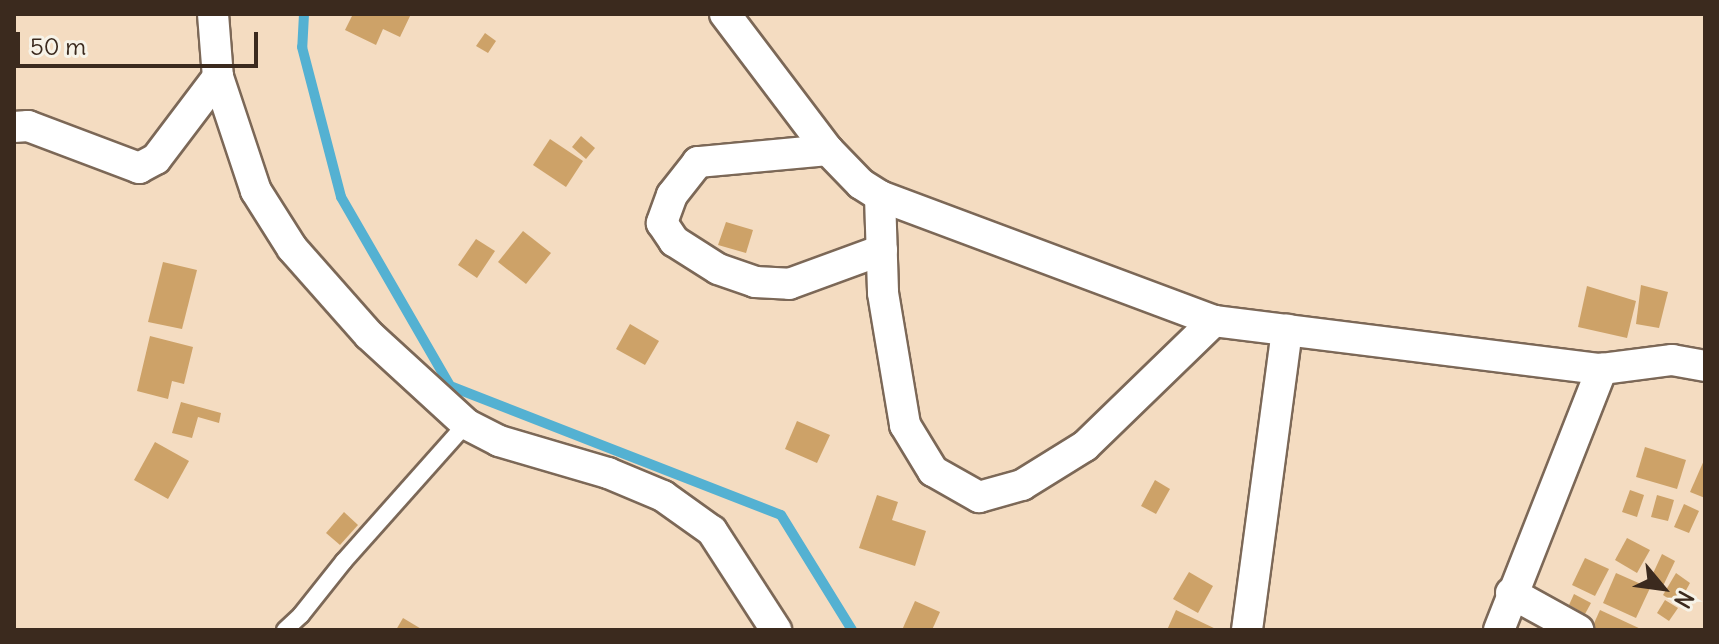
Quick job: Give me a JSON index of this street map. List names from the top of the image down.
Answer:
{
  "scale_bar": "50 m",
  "north": "bottom right"
}
